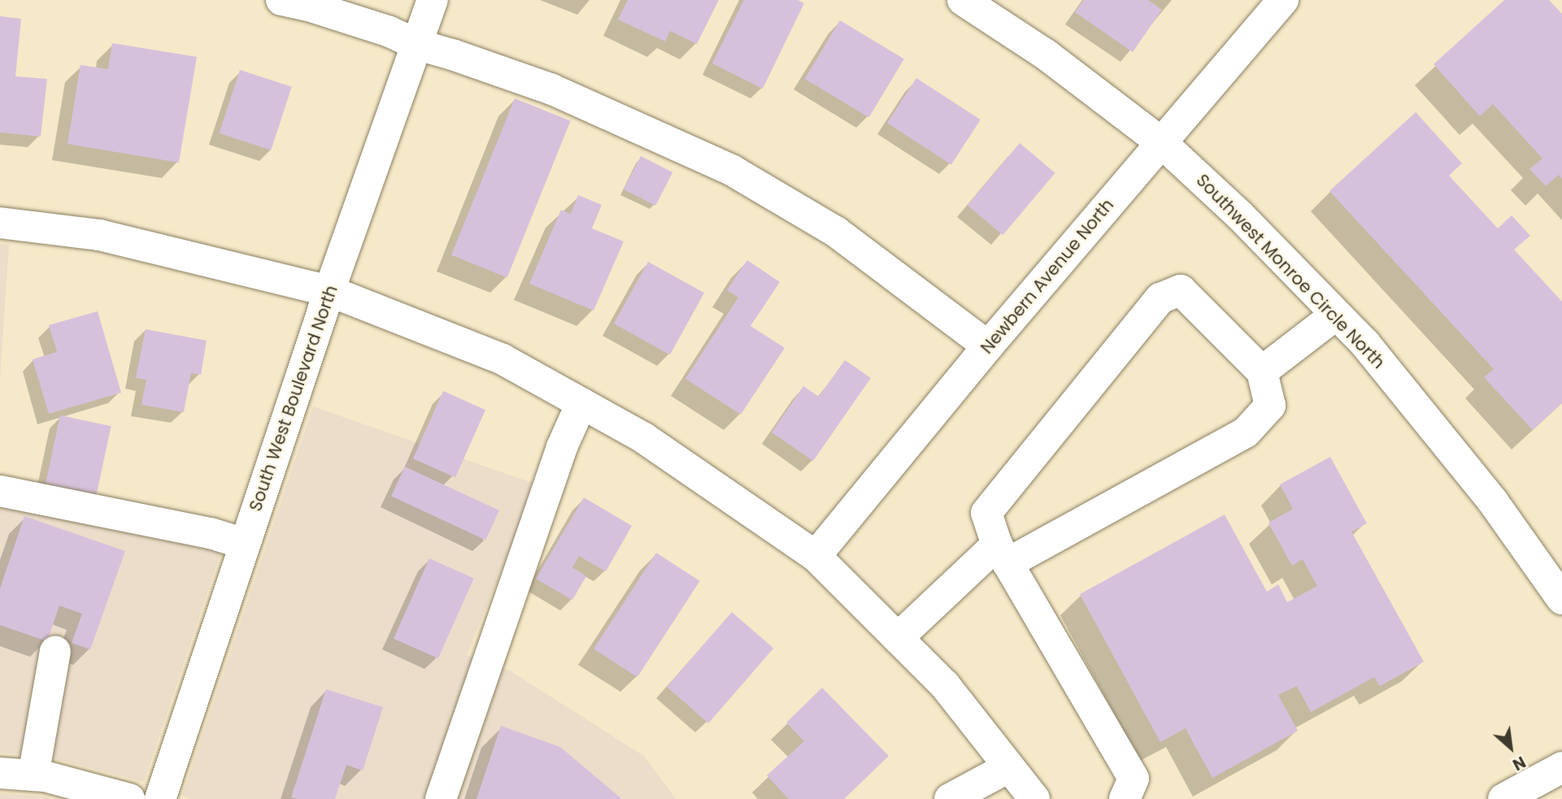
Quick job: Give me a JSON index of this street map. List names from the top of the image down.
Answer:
{
  "streets": {
    "street": ["Southwest Monroe Circle North", "Newbern Avenue North", "South West Boulevard North"]
  },
  "crossings": [
    ["Southwest Monroe Circle North", "Newbern Avenue North"]
  ],
  "north": "bottom right"
}
